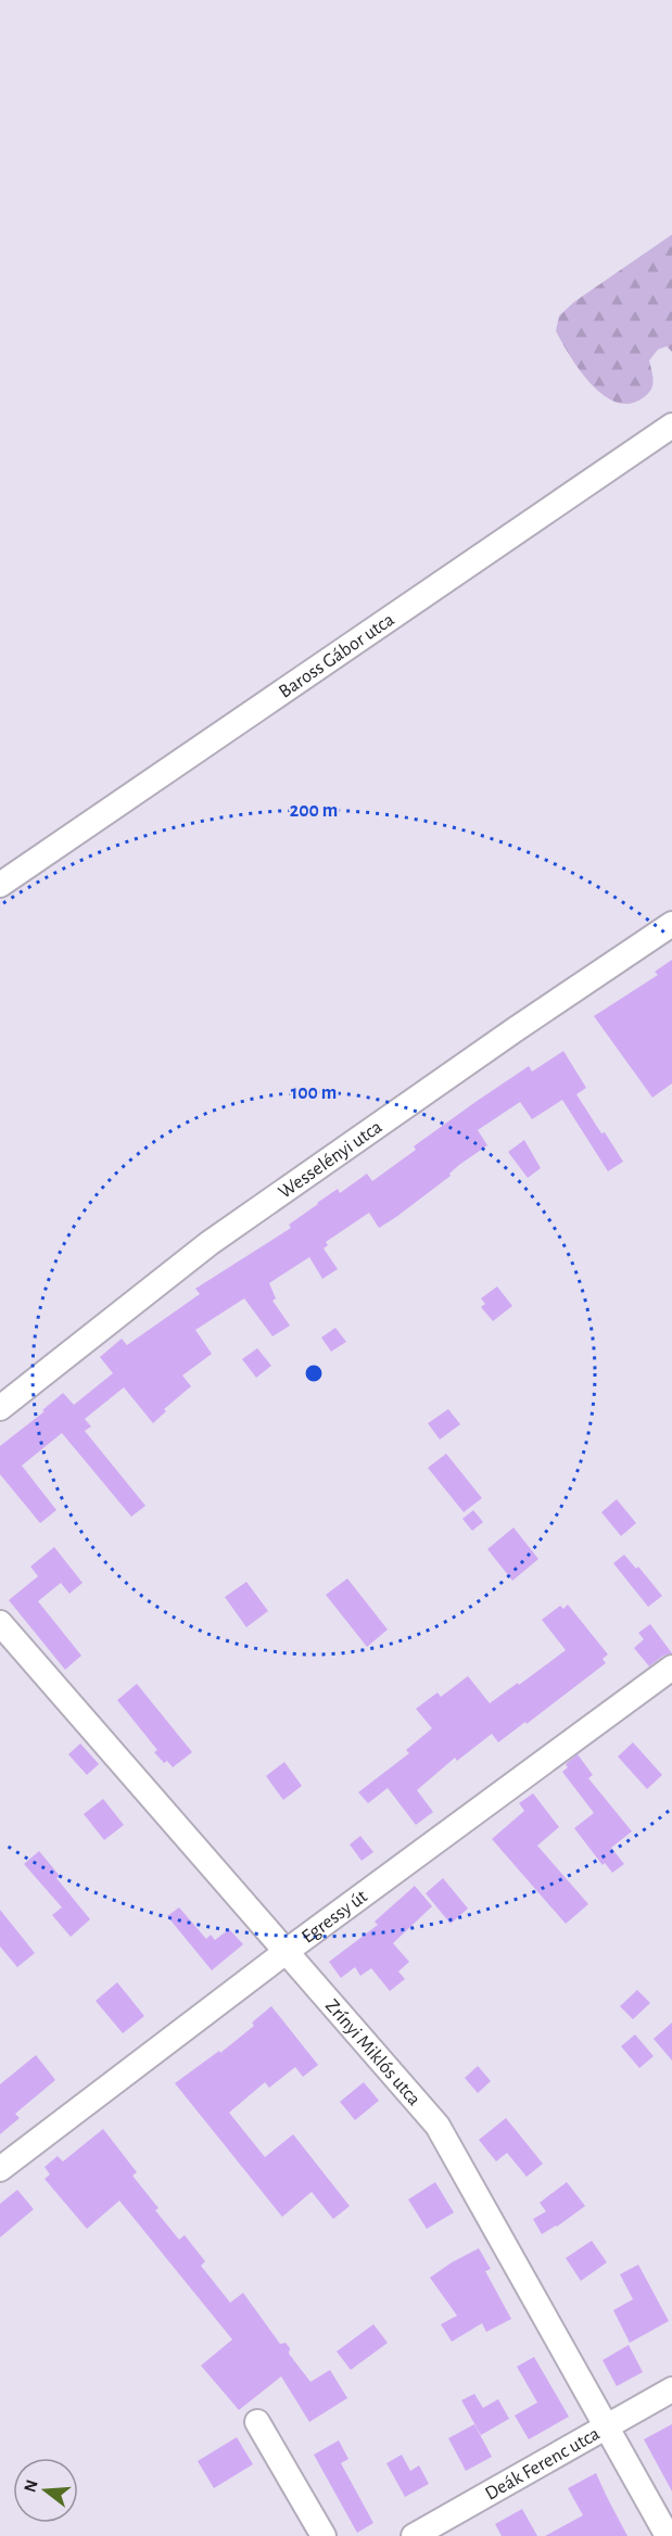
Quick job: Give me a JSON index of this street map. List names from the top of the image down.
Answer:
{
  "streets": {
    "street": [
      "Baross Gábor utca",
      "Wesselényi utca",
      "Egressy út",
      "Zrínyi Miklós utca",
      "Deák Ferenc utca"
    ]
  },
  "crossings": [
    ["Egressy út", "Zrínyi Miklós utca"],
    ["Zrínyi Miklós utca", "Deák Ferenc utca"]
  ],
  "north": "left",
  "rings": ["200 m", "100 m"]
}
